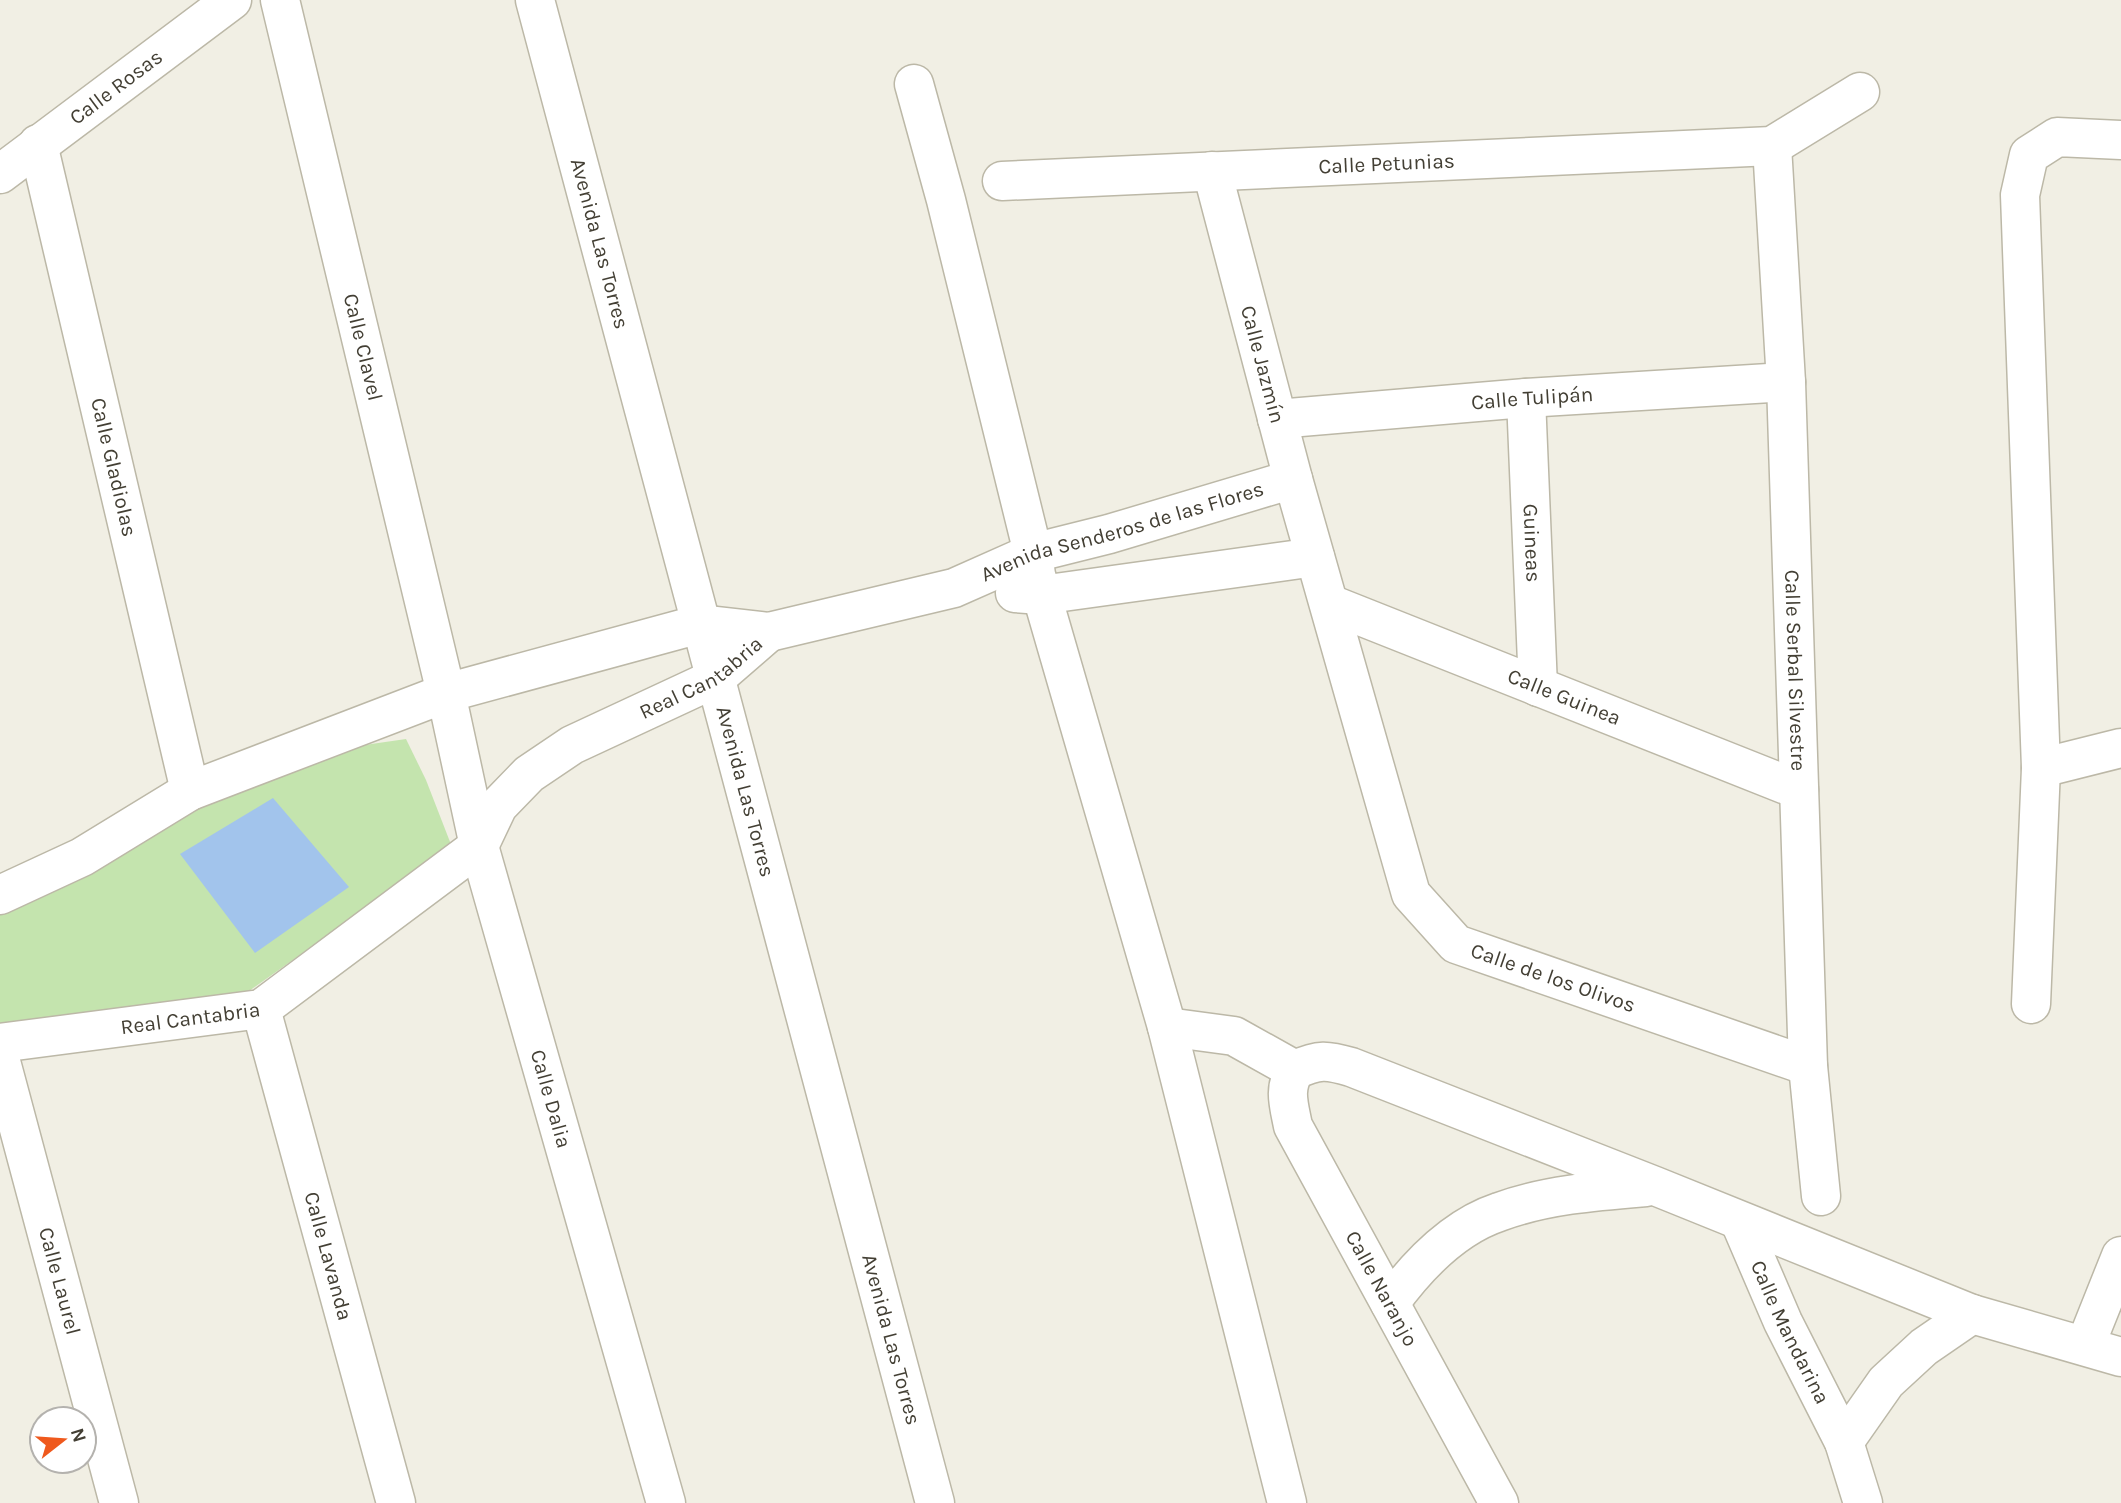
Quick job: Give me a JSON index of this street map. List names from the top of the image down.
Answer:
{
  "streets": {
    "street": [
      "Calle Rosas",
      "Calle Petunias",
      "Avenida Las Torres",
      "Calle Clavel",
      "Calle Jazmín",
      "Calle Tulipán",
      "Calle Gladiolas",
      "Avenida Senderos de las Flores",
      "Guineas",
      "Calle Serbal Silvestre",
      "Real Cantabria",
      "Calle Guinea",
      "Calle de los Olivos",
      "Calle Dalia",
      "Calle Lavanda",
      "Calle Laurel",
      "Calle Naranjo",
      "Calle Mandarina"
    ]
  },
  "crossings": [
    ["Calle Rosas", "Calle Gladiolas"],
    ["Calle Petunias", "Calle Jazmín"],
    ["Calle Petunias", "Calle Serbal Silvestre"],
    ["Avenida Las Torres", "Real Cantabria"],
    ["Calle Clavel", "Real Cantabria"],
    ["Calle Clavel", "Calle Dalia"],
    ["Calle Jazmín", "Calle Tulipán"],
    ["Calle Jazmín", "Avenida Senderos de las Flores"],
    ["Calle Jazmín", "Calle de los Olivos"],
    ["Calle Tulipán", "Guineas"],
    ["Calle Tulipán", "Calle Serbal Silvestre"],
    ["Calle Gladiolas", "Real Cantabria"],
    ["Avenida Senderos de las Flores", "Real Cantabria"],
    ["Avenida Senderos de las Flores", "Calle de los Olivos"],
    ["Guineas", "Calle Guinea"],
    ["Calle Serbal Silvestre", "Calle Guinea"],
    ["Calle Serbal Silvestre", "Calle de los Olivos"],
    ["Real Cantabria", "Calle Dalia"],
    ["Real Cantabria", "Calle Lavanda"],
    ["Calle Guinea", "Calle de los Olivos"]
  ],
  "north": "right"
}
